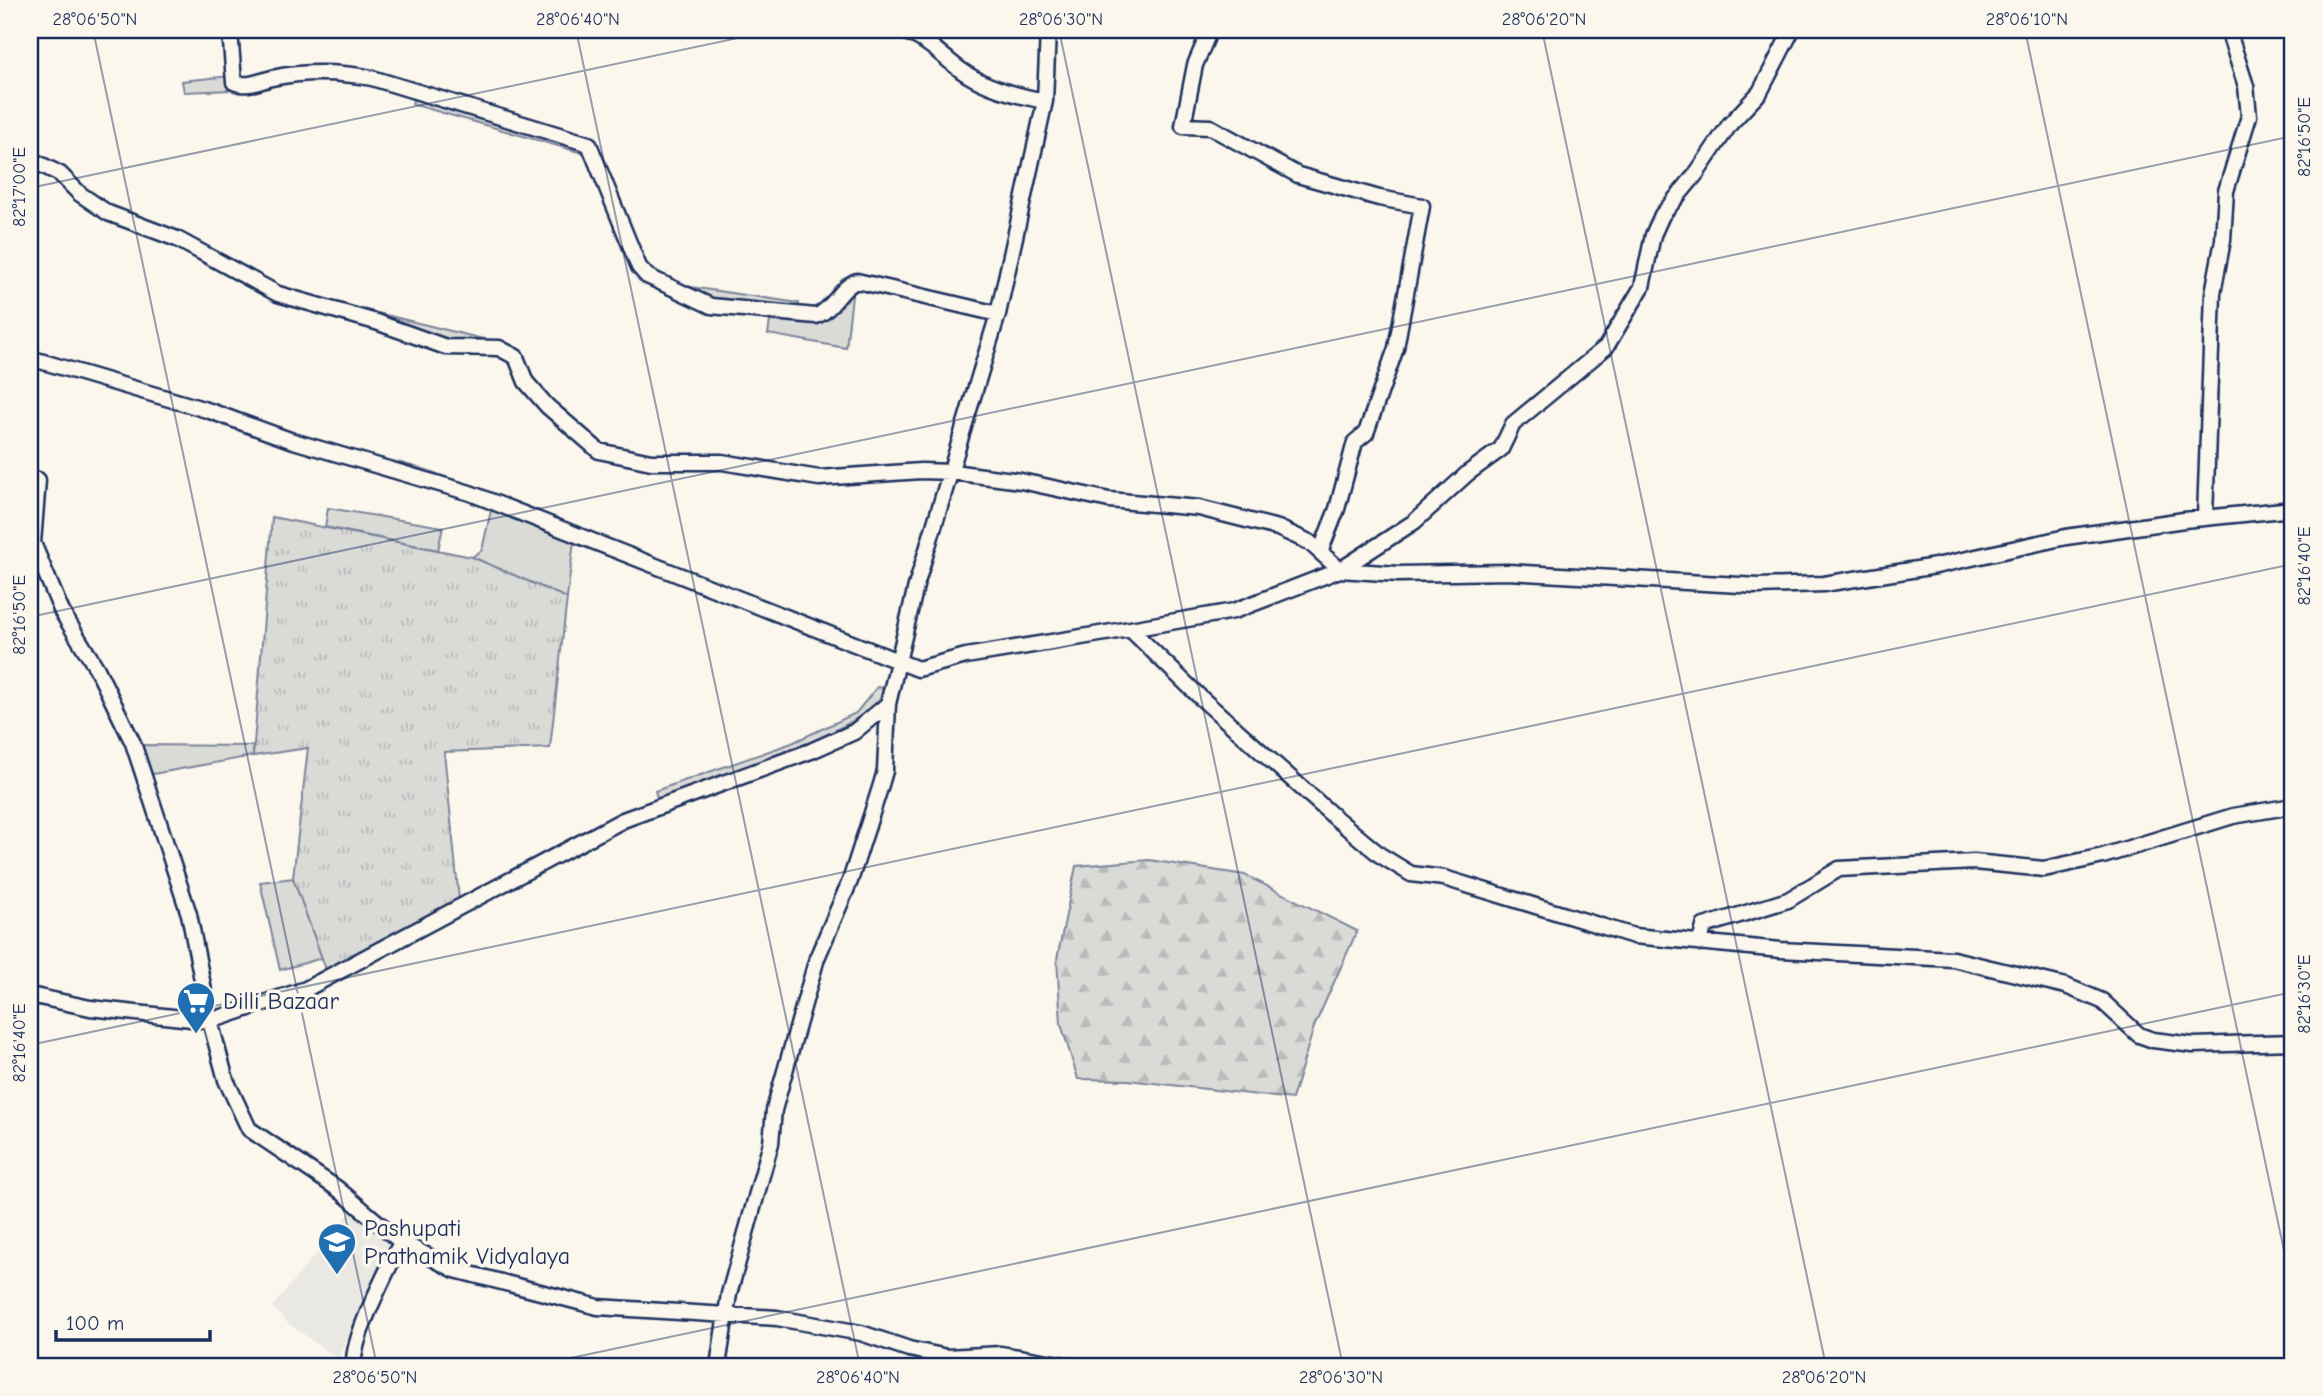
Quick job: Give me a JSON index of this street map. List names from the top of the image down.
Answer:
{
  "places": {
    "supermarket": ["Dilli Bazaar"],
    "school or university": ["Pashupati Prathamik Vidyalaya"]
  },
  "scale_bar": "100 m",
  "coordinates": [
    "28°06'50\"N",
    "28°06'40\"N",
    "28°06'30\"N",
    "28°06'20\"N",
    "28°06'10\"N",
    "82°16'50\"E",
    "82°17'00\"E",
    "82°16'40\"E",
    "82°16'30\"E"
  ]
}
